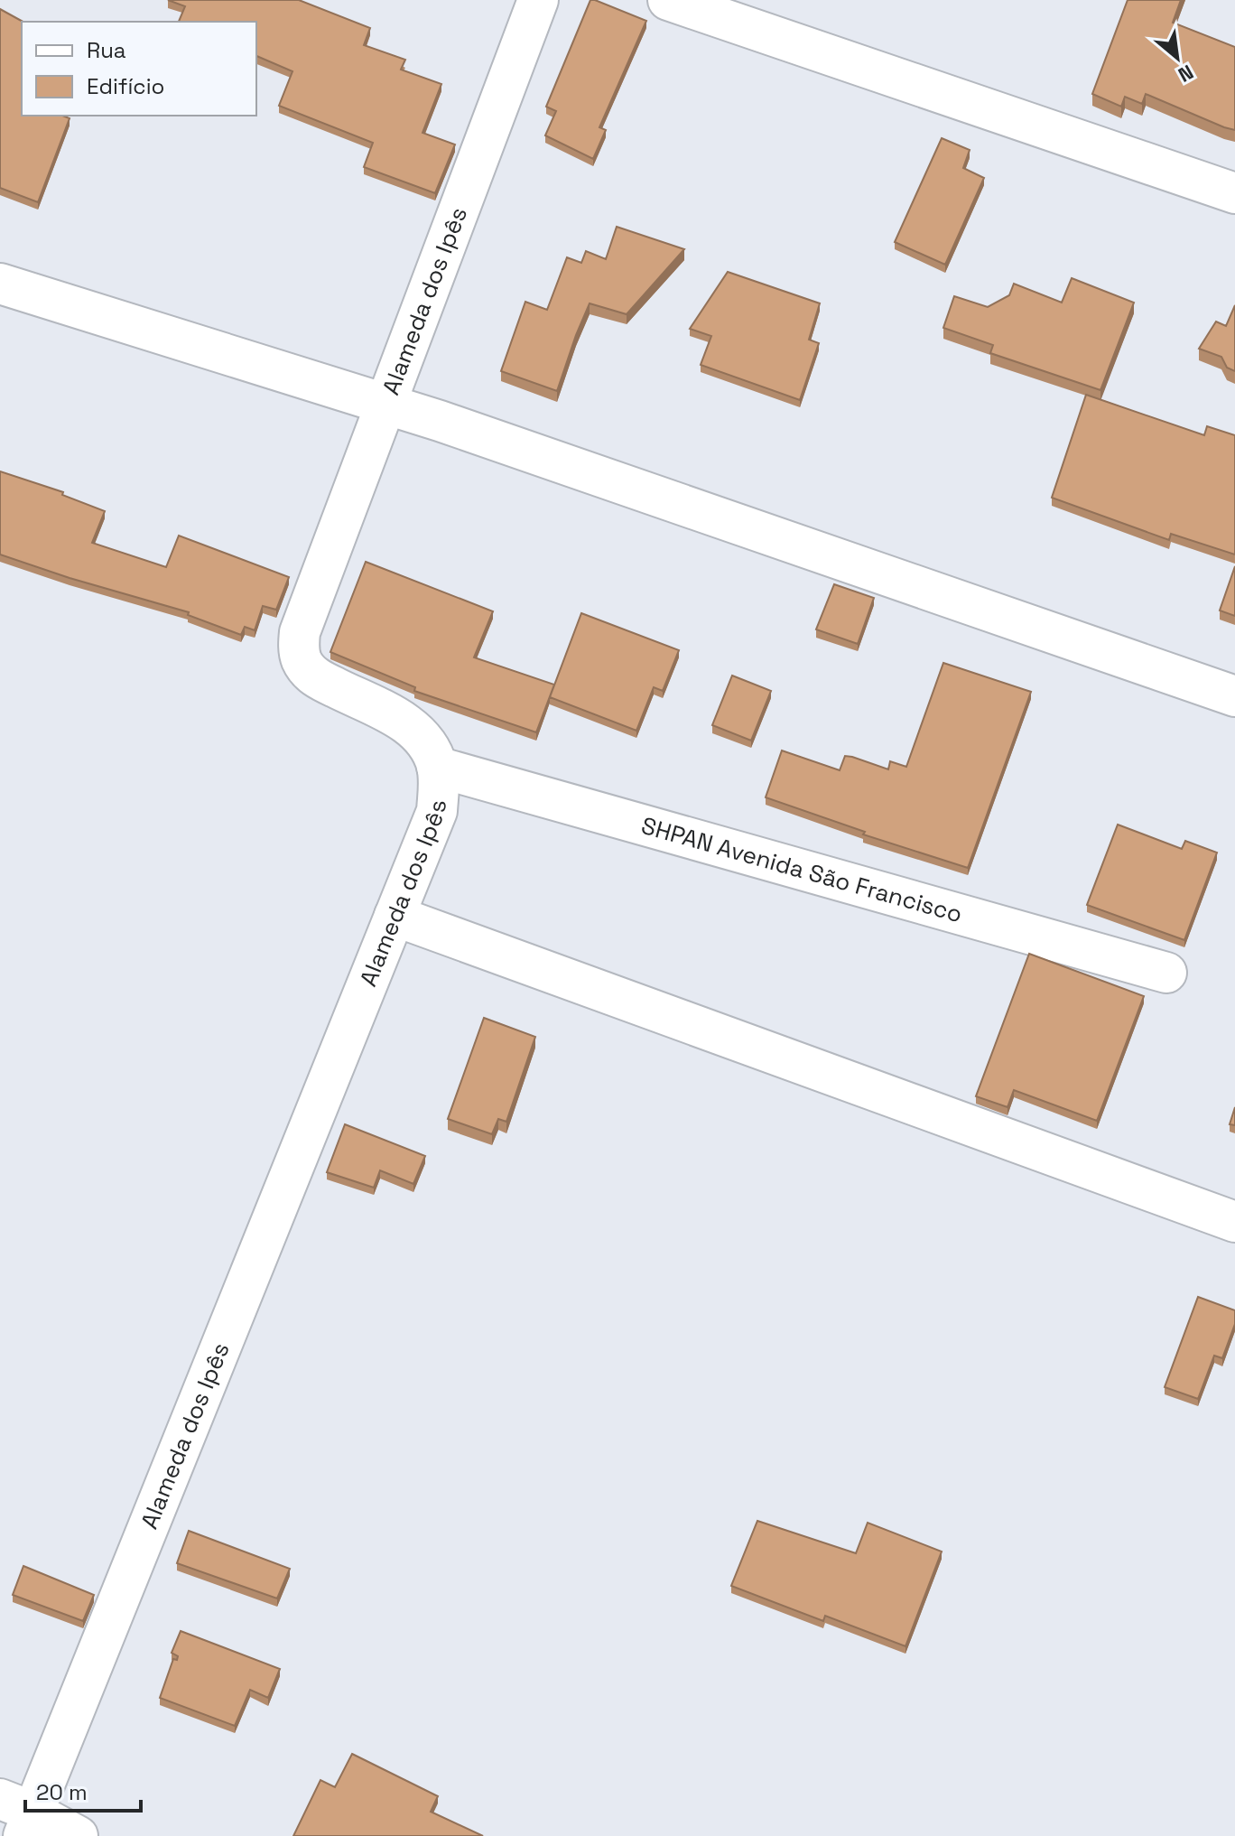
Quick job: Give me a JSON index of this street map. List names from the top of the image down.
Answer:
{
  "streets": {
    "street": ["Alameda dos Ipês", "SHPAN Avenida São Francisco"]
  },
  "crossings": [
    ["Alameda dos Ipês", "SHPAN Avenida São Francisco"]
  ],
  "legend": ["Rua", "Edifício"],
  "scale_bar": "20 m",
  "north": "bottom right"
}
